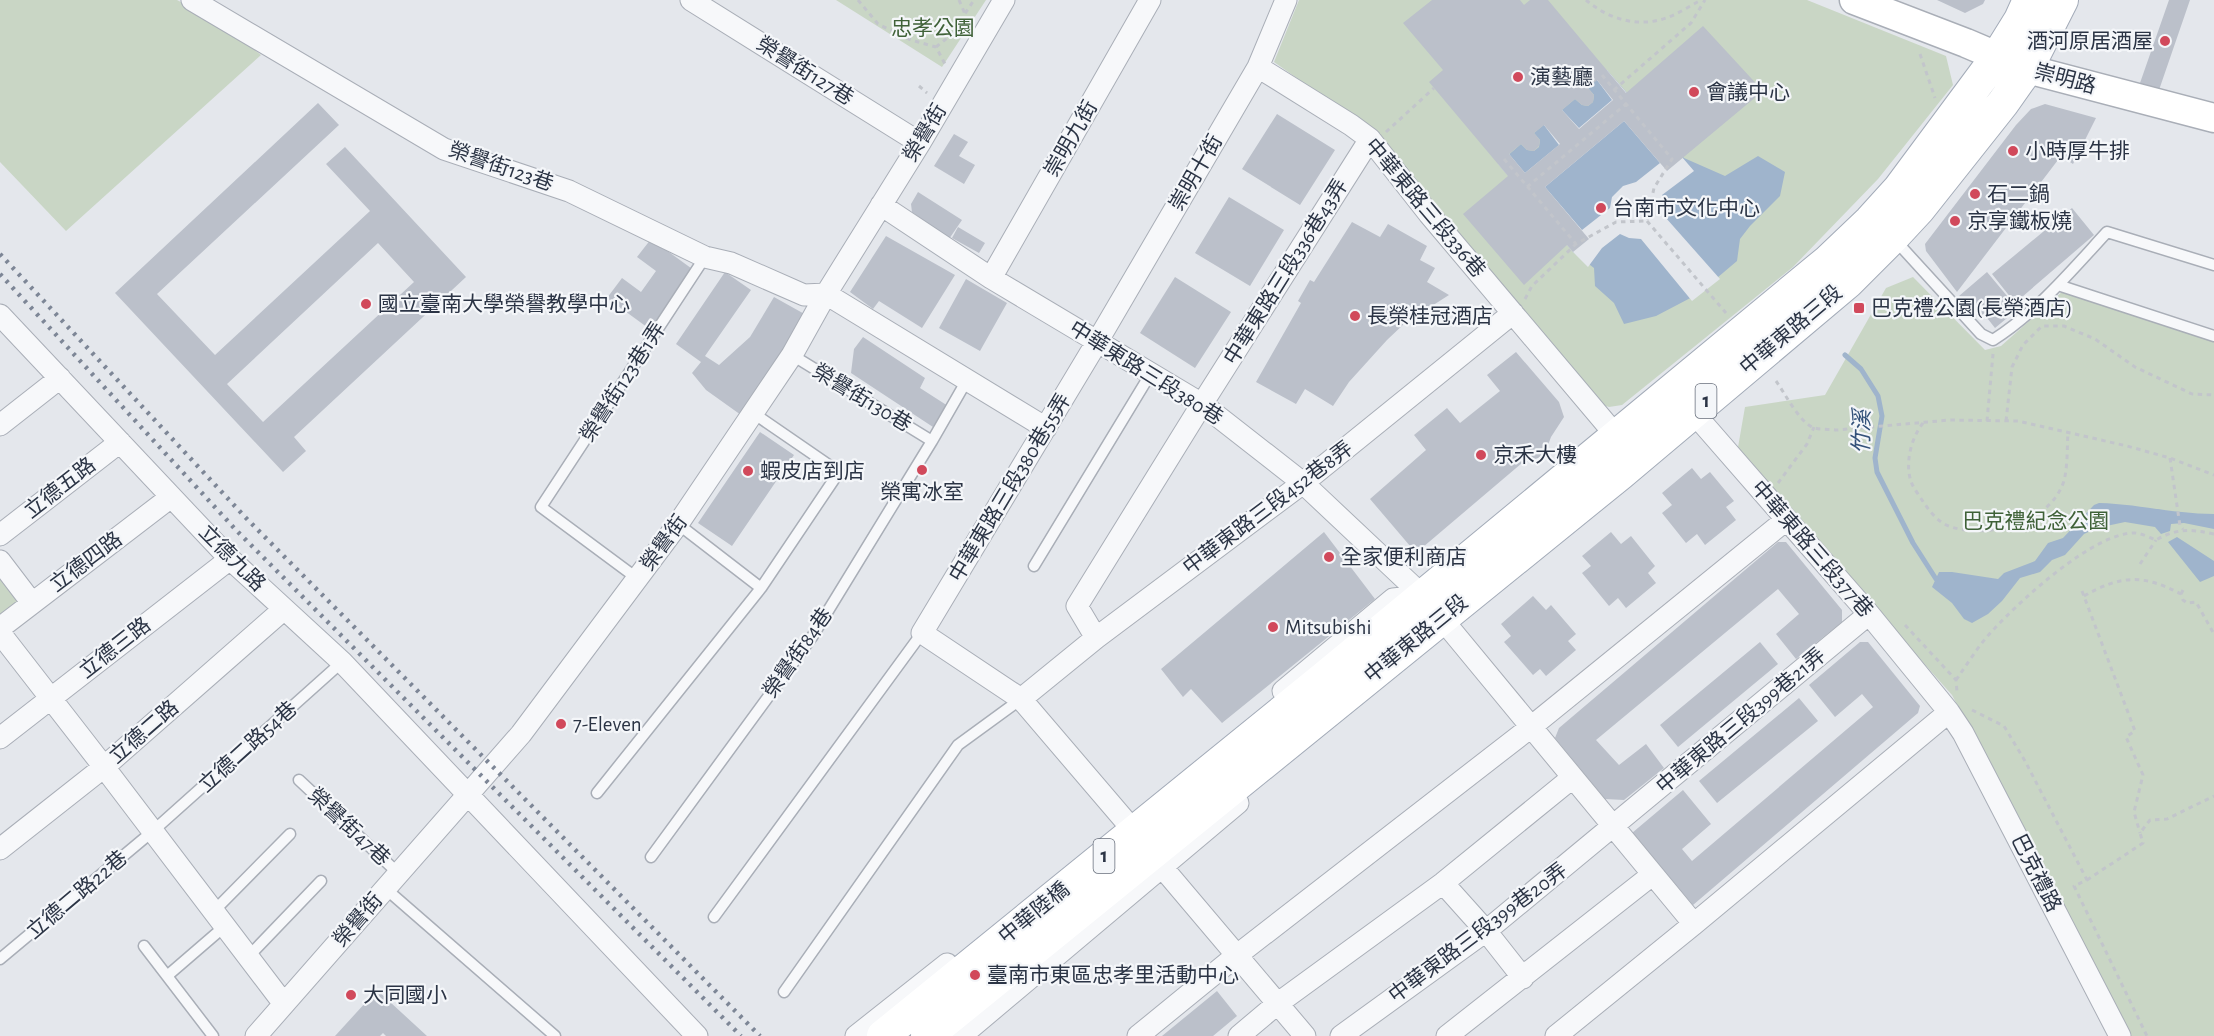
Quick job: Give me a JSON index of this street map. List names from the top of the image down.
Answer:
{
  "streets": {
    "main road": ["中華東路三段", "1", "中華陸橋"],
    "street": [
      "榮譽街127巷",
      "崇明路",
      "榮譽街",
      "崇明九街",
      "榮譽街123巷",
      "崇明十街",
      "中華東路三段336巷",
      "中華東路三段336巷43弄",
      "中華東路三段380巷",
      "立德五路",
      "中華東路三段380巷55弄",
      "中華東路三段452巷8弄",
      "中華東路三段377巷",
      "立德九路",
      "立德四路",
      "立德三路",
      "中華東路三段399巷21弄",
      "立德二路",
      "巴克禮路",
      "中華東路三段399巷20弄"
    ],
    "lane": [
      "榮譽街123巷1弄",
      "榮譽街130巷",
      "榮譽街84巷",
      "立德二路54巷",
      "榮譽街47巷",
      "立德二路22巷"
    ]
  },
  "crossings": [
    ["榮譽街127巷", "榮譽街"],
    ["崇明路", "中華東路三段"],
    ["榮譽街", "榮譽街123巷"],
    ["榮譽街", "中華東路三段380巷"],
    ["榮譽街", "榮譽街123巷1弄"],
    ["榮譽街", "榮譽街130巷"],
    ["榮譽街", "立德九路"],
    ["榮譽街", "榮譽街47巷"],
    ["崇明九街", "中華東路三段380巷"],
    ["榮譽街123巷", "榮譽街123巷1弄"],
    ["崇明十街", "中華東路三段336巷"],
    ["崇明十街", "中華東路三段380巷"],
    ["崇明十街", "中華東路三段380巷55弄"],
    ["中華東路三段336巷", "中華東路三段336巷43弄"],
    ["中華東路三段336巷", "中華東路三段"],
    ["中華東路三段336巷", "中華東路三段452巷8弄"],
    ["中華東路三段336巷43弄", "中華東路三段380巷"],
    ["中華東路三段336巷43弄", "中華東路三段452巷8弄"],
    ["中華東路三段", "中華東路三段380巷"],
    ["中華東路三段", "中華東路三段377巷"],
    ["中華東路三段", "中華陸橋"],
    ["中華東路三段380巷", "中華東路三段380巷55弄"],
    ["中華東路三段380巷", "中華東路三段452巷8弄"],
    ["中華東路三段380巷", "中華東路三段399巷21弄"],
    ["中華東路三段380巷", "中華東路三段399巷20弄"],
    ["榮譽街130巷", "榮譽街84巷"],
    ["立德五路", "立德九路"],
    ["中華東路三段377巷", "中華東路三段399巷21弄"],
    ["中華東路三段377巷", "巴克禮路"],
    ["立德九路", "立德四路"],
    ["立德九路", "立德三路"],
    ["立德九路", "立德二路"],
    ["立德九路", "立德二路54巷"],
    ["中華東路三段399巷21弄", "中華東路三段399巷20弄"],
    ["立德二路54巷", "立德二路22巷"]
  ],
  "water": ["竹溪"],
  "parks": ["忠孝公園", "巴克禮紀念公園"],
  "places": {
    "other": [
      "酒河原居酒屋",
      "演藝廳",
      "會議中心",
      "小時厚牛排",
      "石二鍋",
      "台南市文化中心",
      "京享鐵板燒",
      "國立臺南大學榮譽教學中心",
      "長榮桂冠酒店",
      "京禾大樓",
      "榮寓冰室",
      "蝦皮店到店",
      "全家便利商店",
      "Mitsubishi",
      "7-Eleven",
      "臺南市東區忠孝里活動中心",
      "大同國小"
    ],
    "transit": ["巴克禮公園(長榮酒店)"]
  }
}
